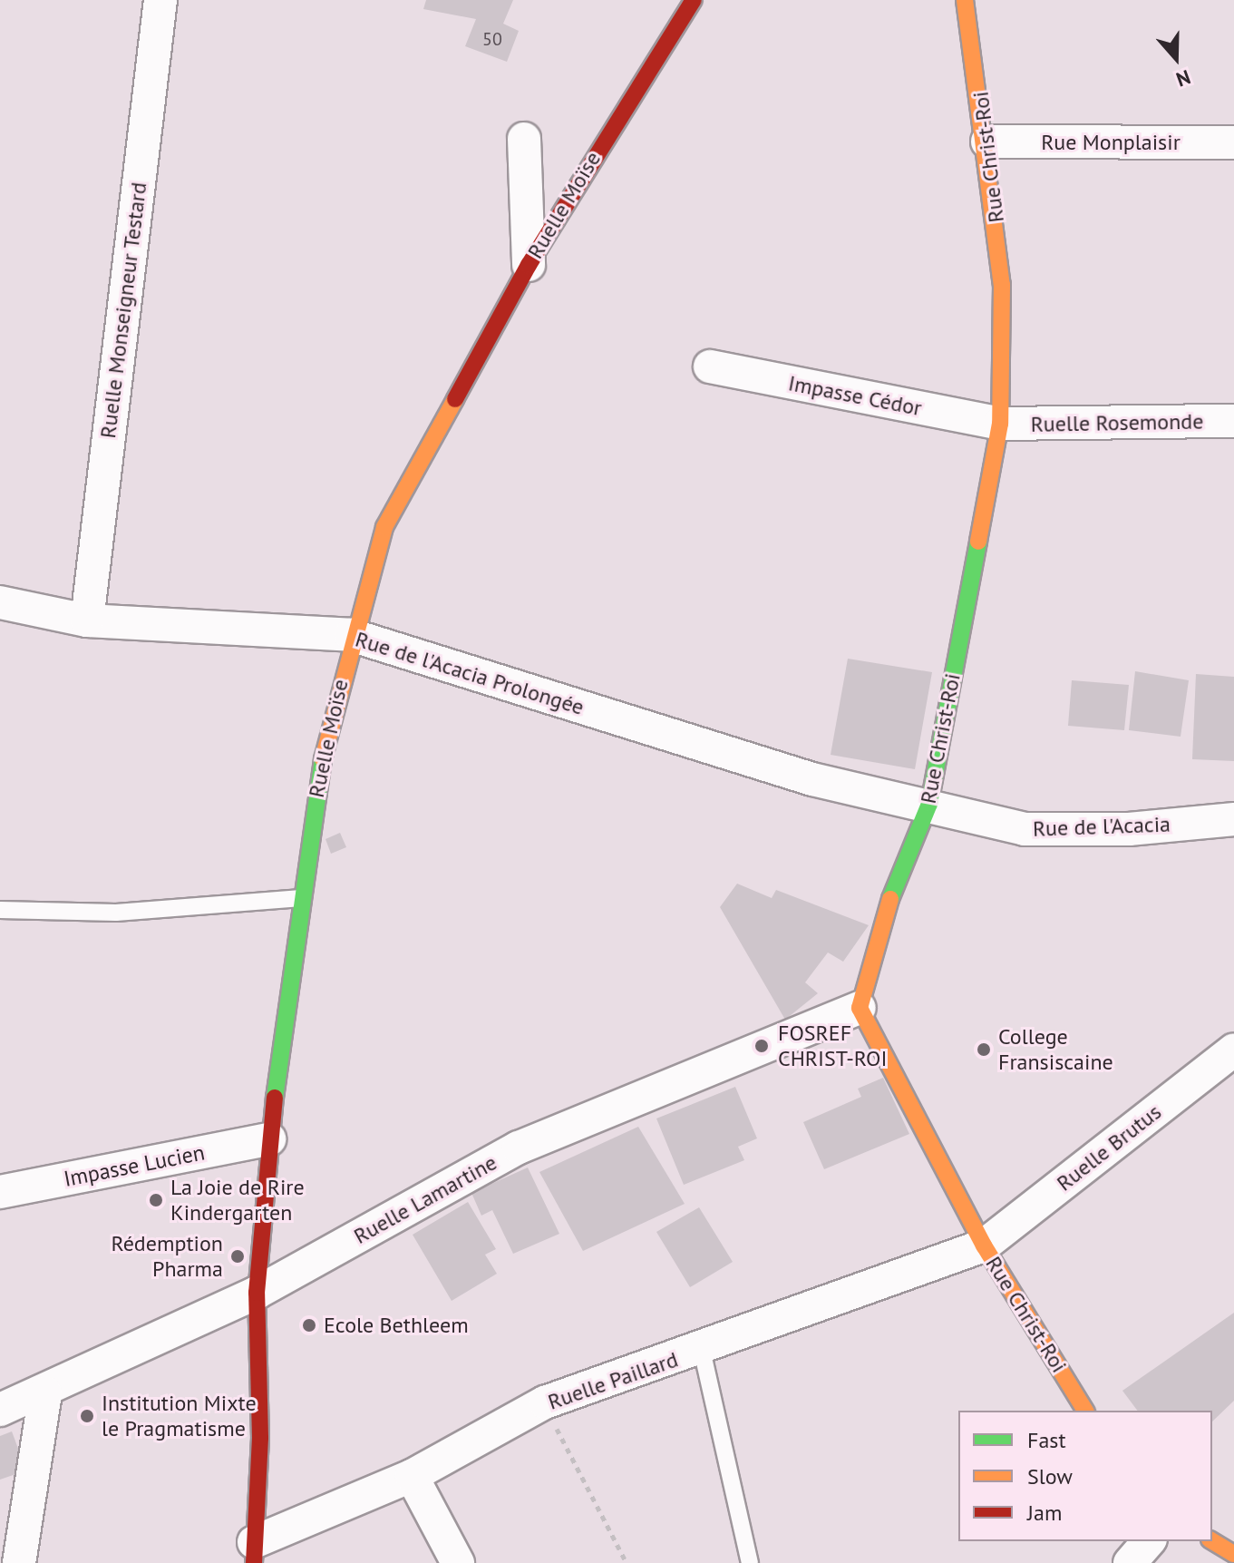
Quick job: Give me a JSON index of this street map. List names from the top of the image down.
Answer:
{
  "streets": {
    "street": [
      "Rue Monplaisir",
      "Rue Christ-Roi",
      "Ruelle Moïse",
      "Ruelle Monseigneur Testard",
      "Impasse Cédor",
      "Ruelle Rosemonde",
      "Rue de l'Acacia Prolongée",
      "Rue de l'Acacia",
      "Ruelle Brutus",
      "Impasse Lucien",
      "Ruelle Lamartine",
      "Ruelle Paillard"
    ]
  },
  "crossings": [
    ["Rue Monplaisir", "Rue Christ-Roi"],
    ["Rue Christ-Roi", "Impasse Cédor"],
    ["Rue Christ-Roi", "Ruelle Rosemonde"],
    ["Rue Christ-Roi", "Rue de l'Acacia Prolongée"],
    ["Rue Christ-Roi", "Rue de l'Acacia"],
    ["Rue Christ-Roi", "Ruelle Brutus"],
    ["Rue Christ-Roi", "Ruelle Lamartine"],
    ["Rue Christ-Roi", "Ruelle Paillard"],
    ["Ruelle Moïse", "Rue de l'Acacia Prolongée"],
    ["Ruelle Moïse", "Impasse Lucien"],
    ["Ruelle Moïse", "Ruelle Lamartine"],
    ["Ruelle Moïse", "Ruelle Paillard"],
    ["Ruelle Monseigneur Testard", "Rue de l'Acacia Prolongée"],
    ["Impasse Cédor", "Ruelle Rosemonde"],
    ["Rue de l'Acacia Prolongée", "Rue de l'Acacia"],
    ["Ruelle Brutus", "Ruelle Paillard"]
  ],
  "places": [
    "FOSREF CHRIST-ROI",
    "College Fransiscaine",
    "La Joie de Rire Kindergarten",
    "Rédemption Pharma",
    "Ecole Bethleem",
    "Institution Mixte le Pragmatisme"
  ],
  "house_numbers": ["50"],
  "legend": ["Fast", "Slow", "Jam"],
  "north": "bottom"
}
